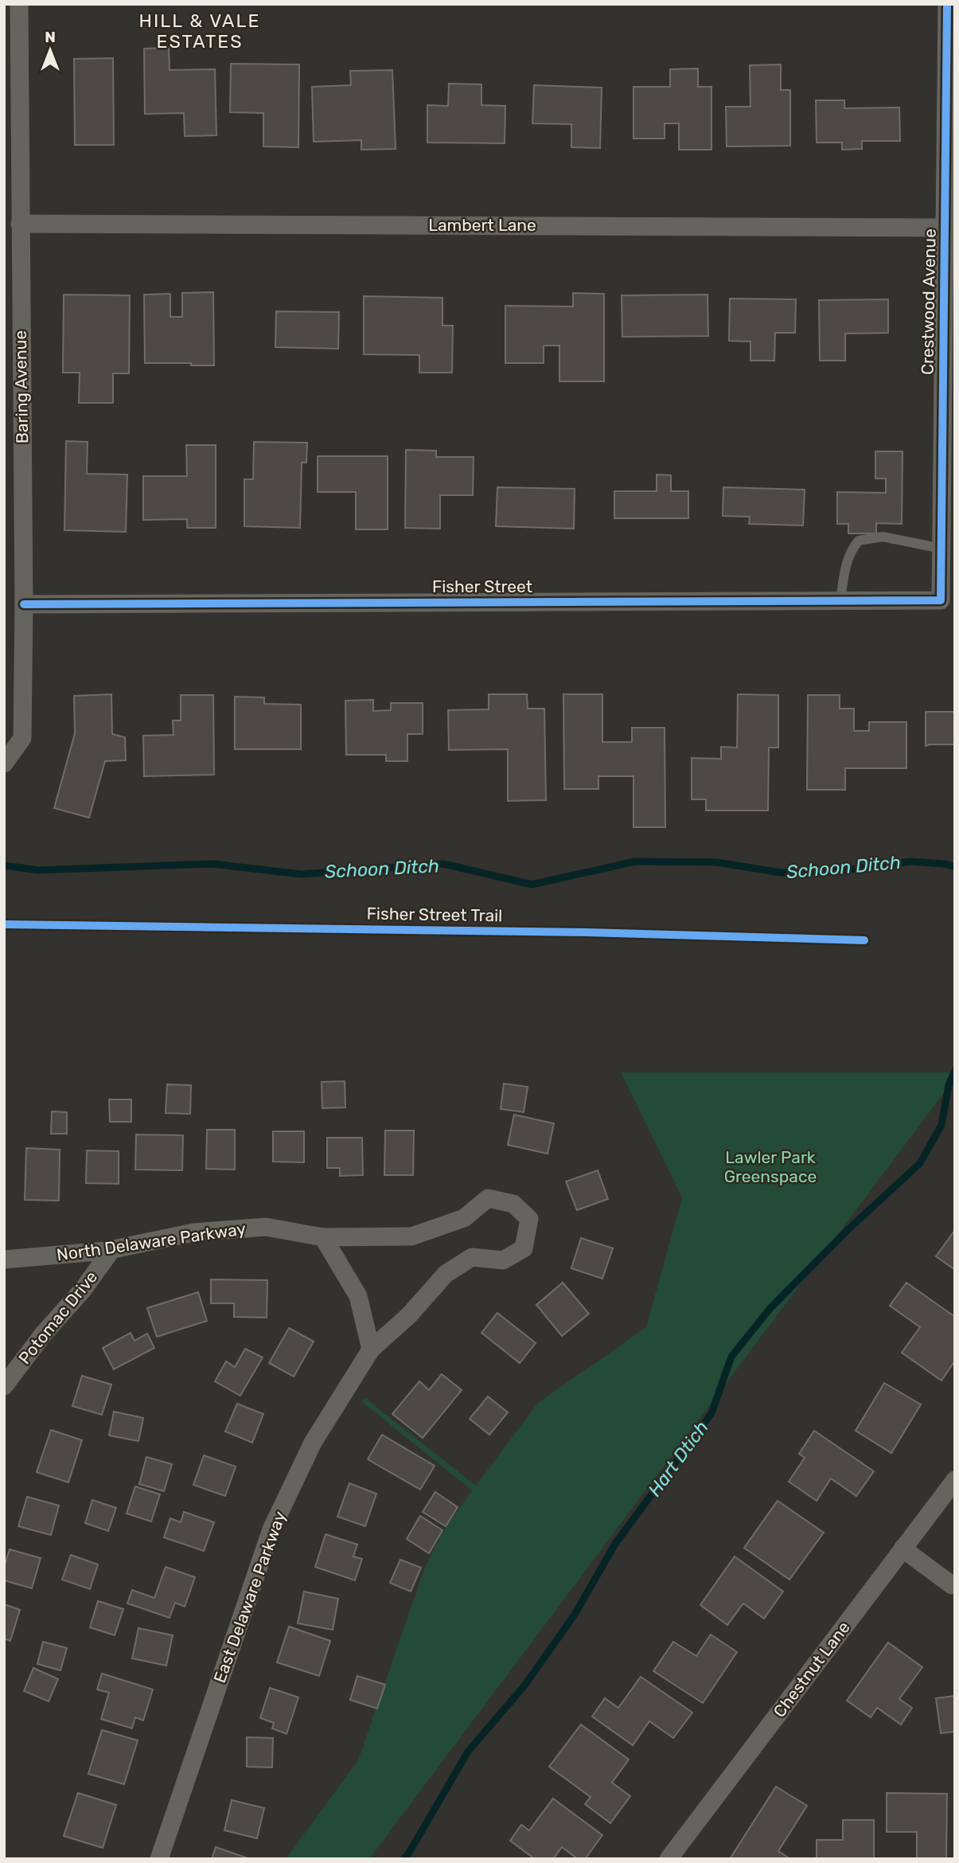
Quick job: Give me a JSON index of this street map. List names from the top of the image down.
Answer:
{
  "streets": {
    "street": [
      "Lambert Lane",
      "Crestwood Avenue",
      "Baring Avenue",
      "Fisher Street",
      "North Delaware Parkway",
      "Potomac Drive",
      "East Delaware Parkway",
      "Chestnut Lane"
    ],
    "cycle path": ["Fisher Street Trail"]
  },
  "crossings": [
    ["Lambert Lane", "Crestwood Avenue"],
    ["Lambert Lane", "Baring Avenue"],
    ["Crestwood Avenue", "Fisher Street"],
    ["Baring Avenue", "Fisher Street"],
    ["North Delaware Parkway", "Potomac Drive"],
    ["North Delaware Parkway", "East Delaware Parkway"]
  ],
  "districts": ["HILL & VALE ESTATES"],
  "water": ["Schoon Ditch", "Hart Dtich"],
  "parks": ["Lawler Park Greenspace"],
  "north": "top"
}
